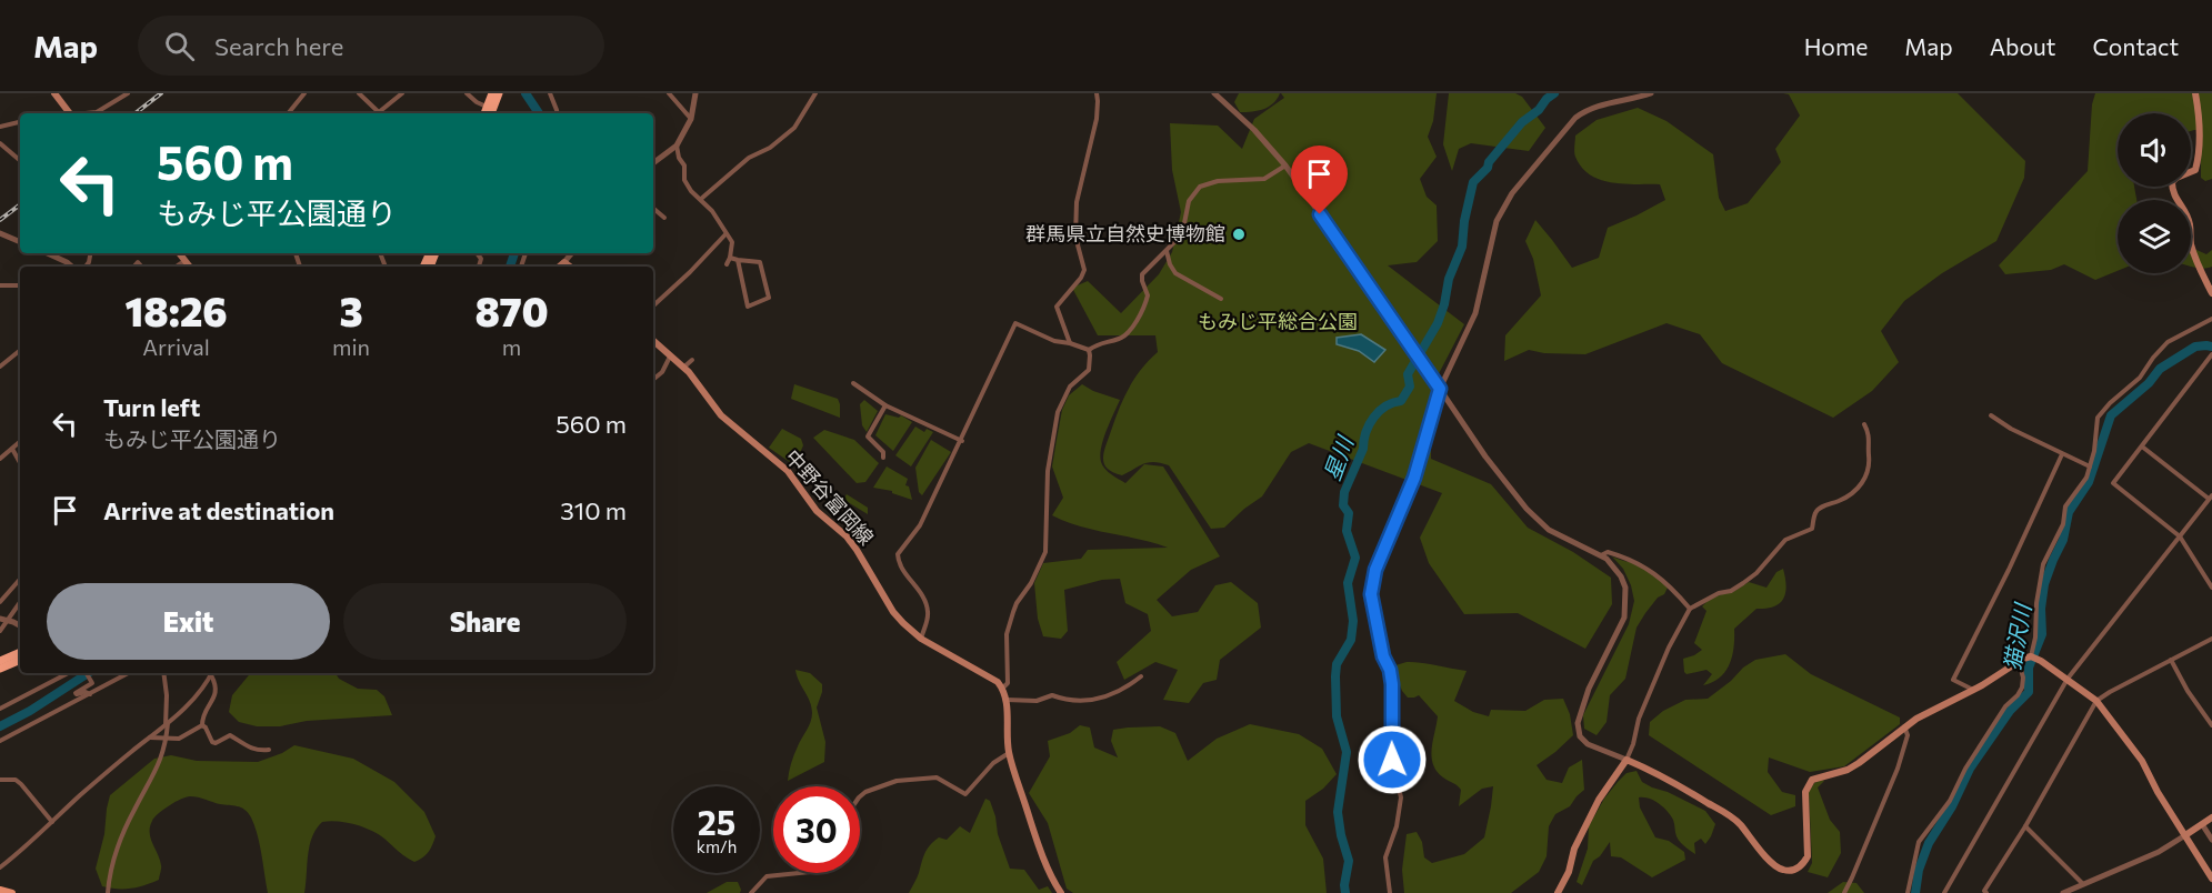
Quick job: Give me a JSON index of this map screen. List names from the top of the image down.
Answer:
{
  "streets": {
    "main road": ["中野谷富岡線"]
  },
  "water": ["星川", "猫沢川"],
  "parks": ["もみじ平総合公園"],
  "places": ["群馬県立自然史博物館"],
  "page": {
    "header": "Map",
    "search": "Search here",
    "nav": [
      "Home",
      "Map",
      "About",
      "Contact"
    ],
    "turn": ["560 m", "もみじ平公園通り"],
    "eta": [
      "18:26",
      "Arrival",
      "3",
      "min",
      "870",
      "m"
    ],
    "list": [
      {
        "name": "Turn left",
        "note": "もみじ平公園通り",
        "value": "560 m"
      },
      {
        "name": "Arrive at destination",
        "value": "310 m"
      }
    ],
    "buttons": ["Exit", "Share"],
    "speed": "25 km/h",
    "limit": "30"
  }
}
